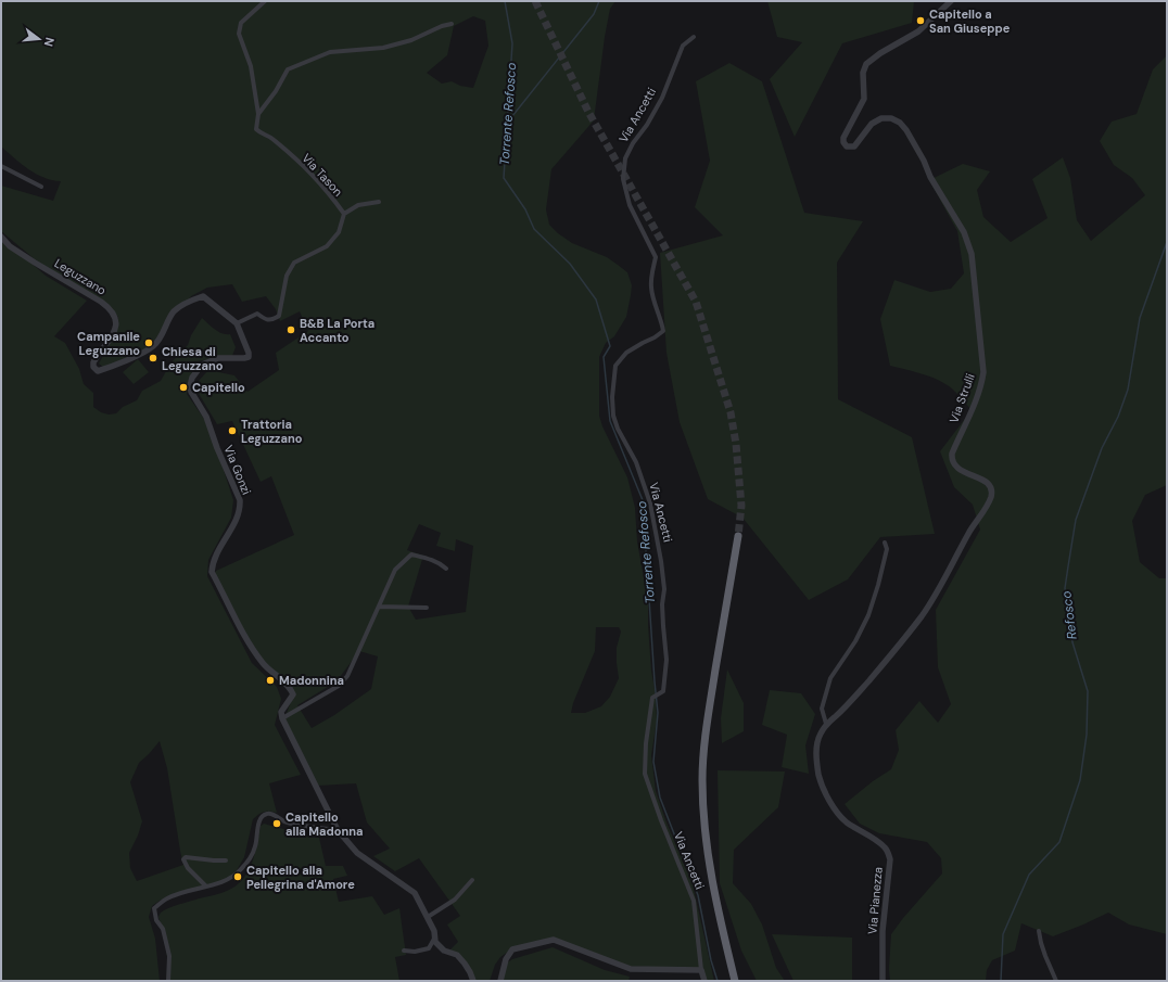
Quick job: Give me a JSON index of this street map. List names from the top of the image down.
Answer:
{
  "streets": {
    "street": [
      "Via Ancetti",
      "Via Tason",
      "Leguzzano",
      "Via Strulli",
      "Via Gonzi",
      "Via Pianezza"
    ]
  },
  "crossings": [
    ["Via Tason", "Via Gonzi"],
    ["Leguzzano", "Via Gonzi"],
    ["Via Strulli", "Via Pianezza"]
  ],
  "water": ["Torrente Refosco", "Refosco"],
  "places": [
    "Capitello a San Giuseppe",
    "B&B La Porta Accanto",
    "Campanile Leguzzano",
    "Chiesa di Leguzzano",
    "Capitello",
    "Trattoria Leguzzano",
    "Madonnina",
    "Capitello alla Madonna",
    "Capitello alla Pellegrina d'Amore"
  ],
  "north": "right"
}
